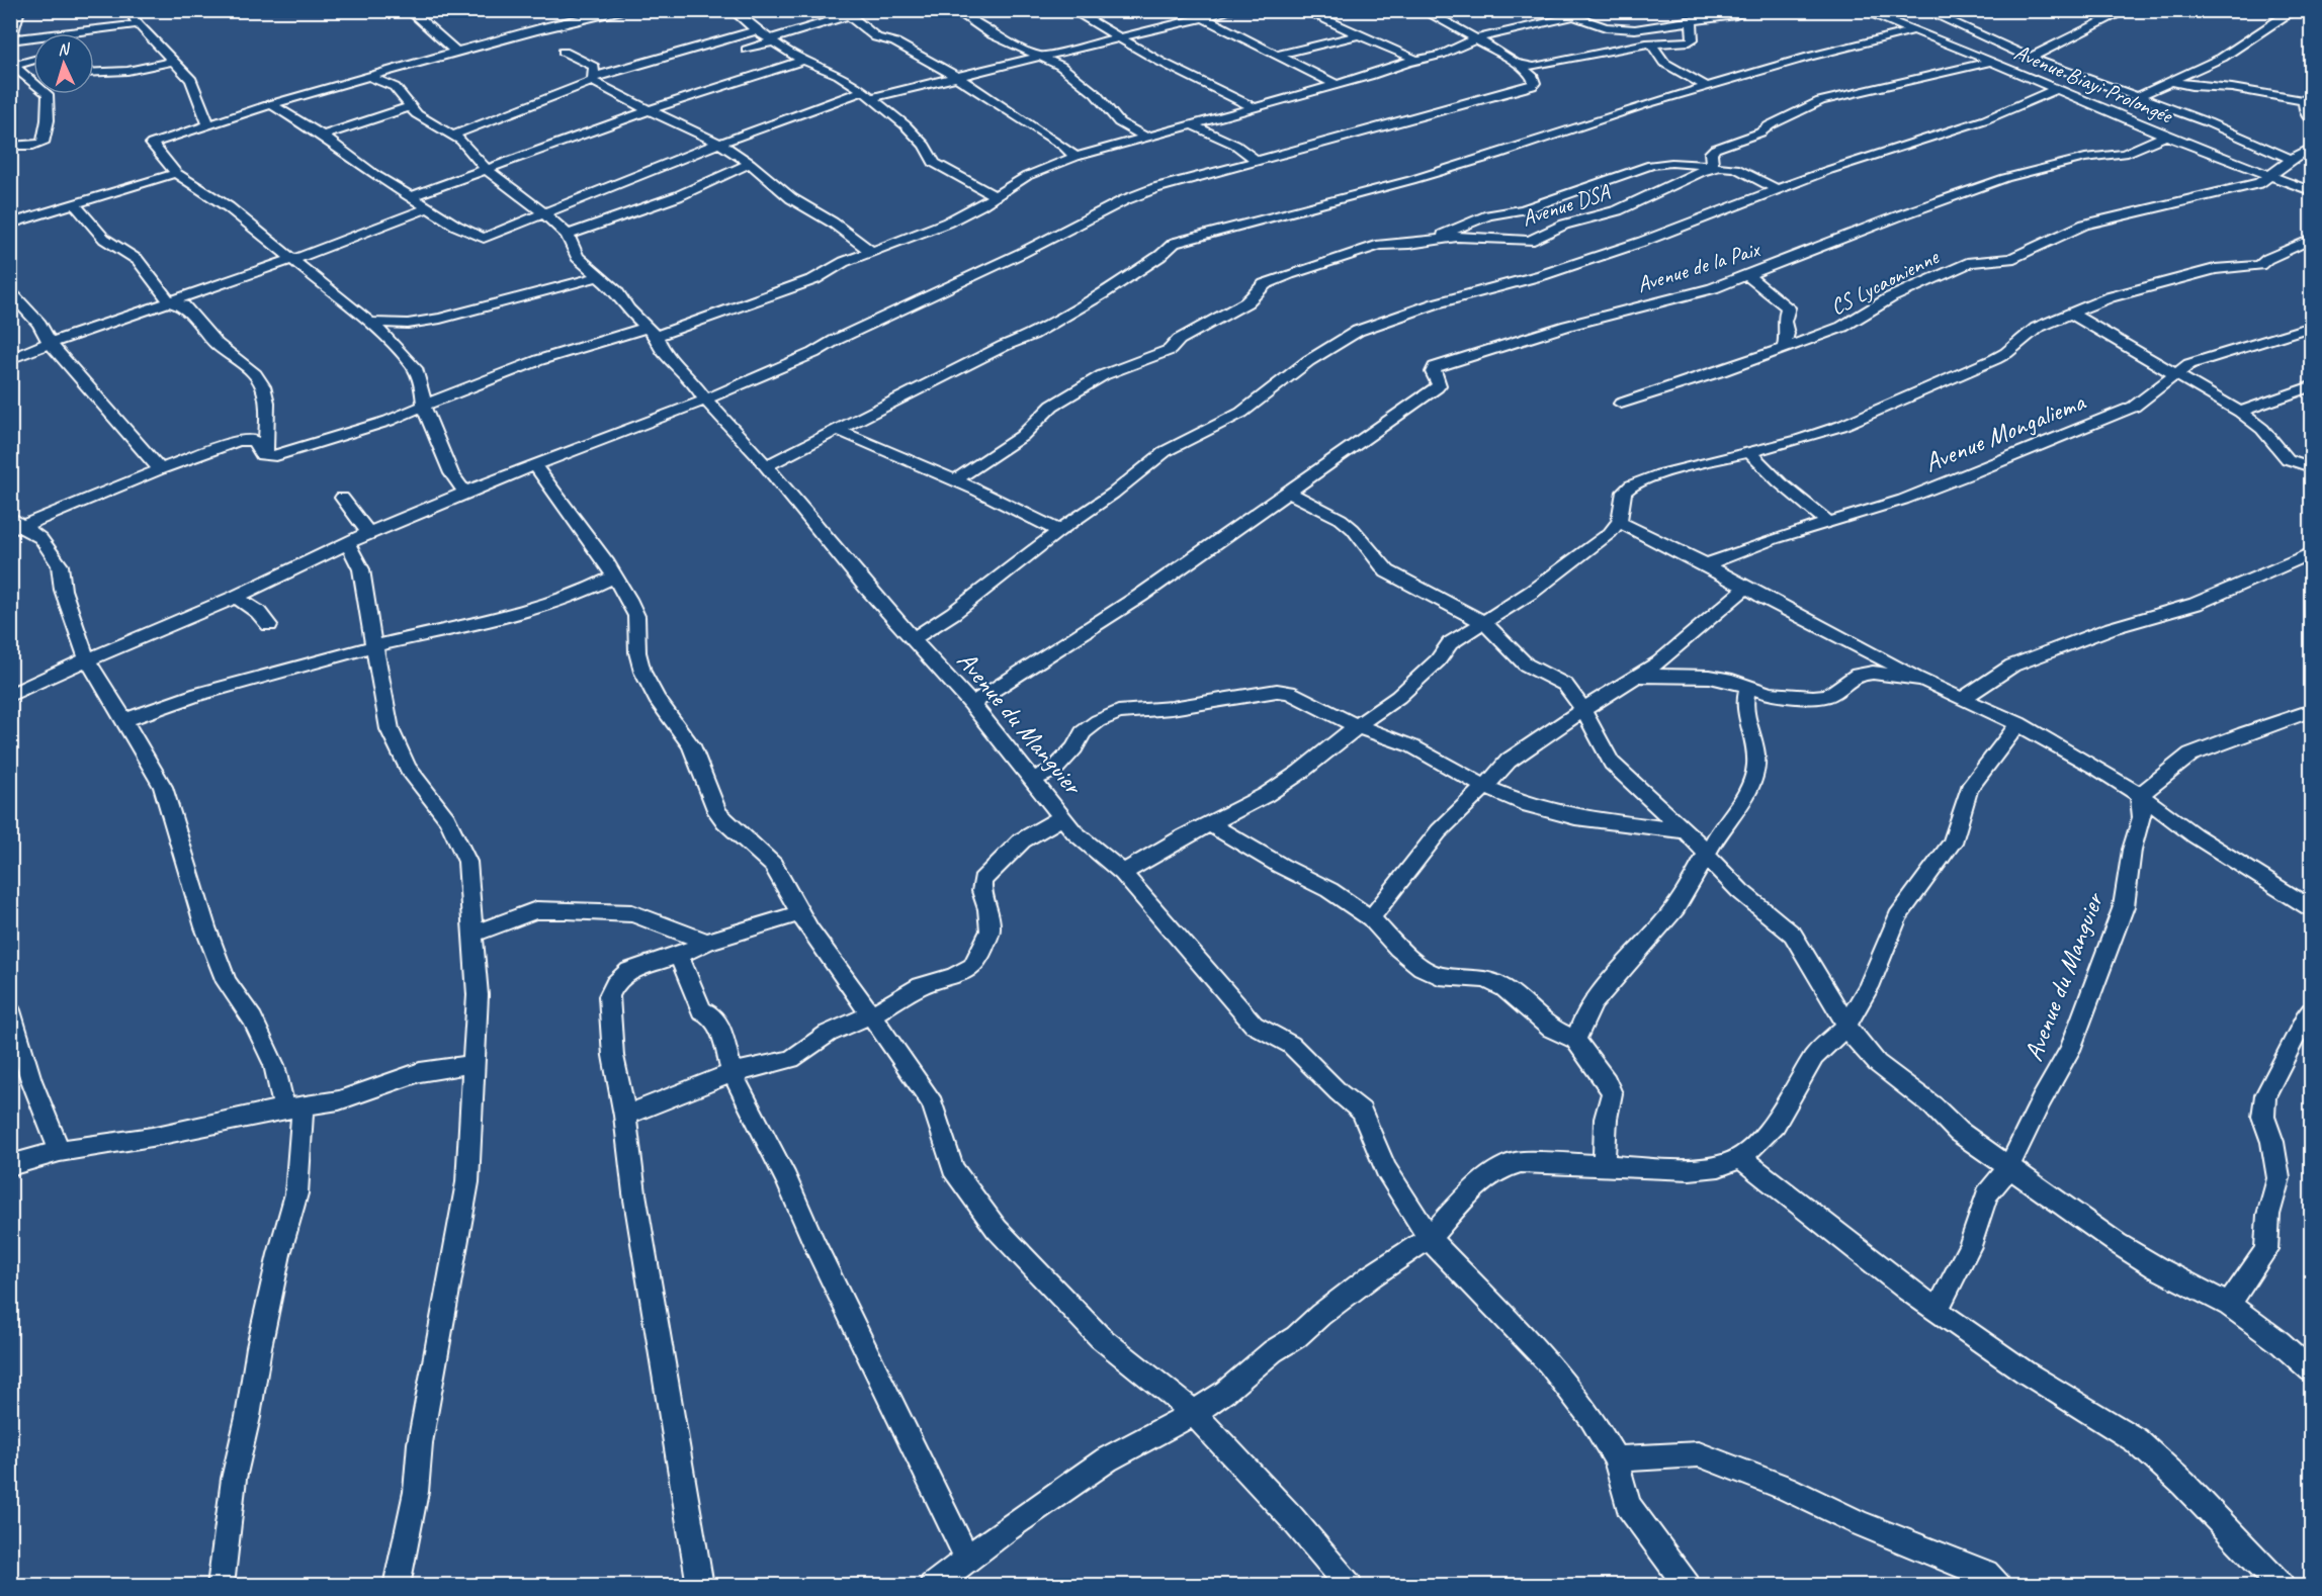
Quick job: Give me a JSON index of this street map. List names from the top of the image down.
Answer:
{
  "streets": {
    "street": [
      "Avenue Biayi Prolongée",
      "Avenue DSA",
      "Avenue de la Paix",
      "CS Lycaonienne",
      "Avenue Mongaliema",
      "Avenue du Manguier"
    ]
  },
  "crossings": [
    ["Avenue Biayi Prolongée", "Avenue de la Paix"],
    ["Avenue Biayi Prolongée", "CS Lycaonienne"]
  ],
  "north": "top"
}
